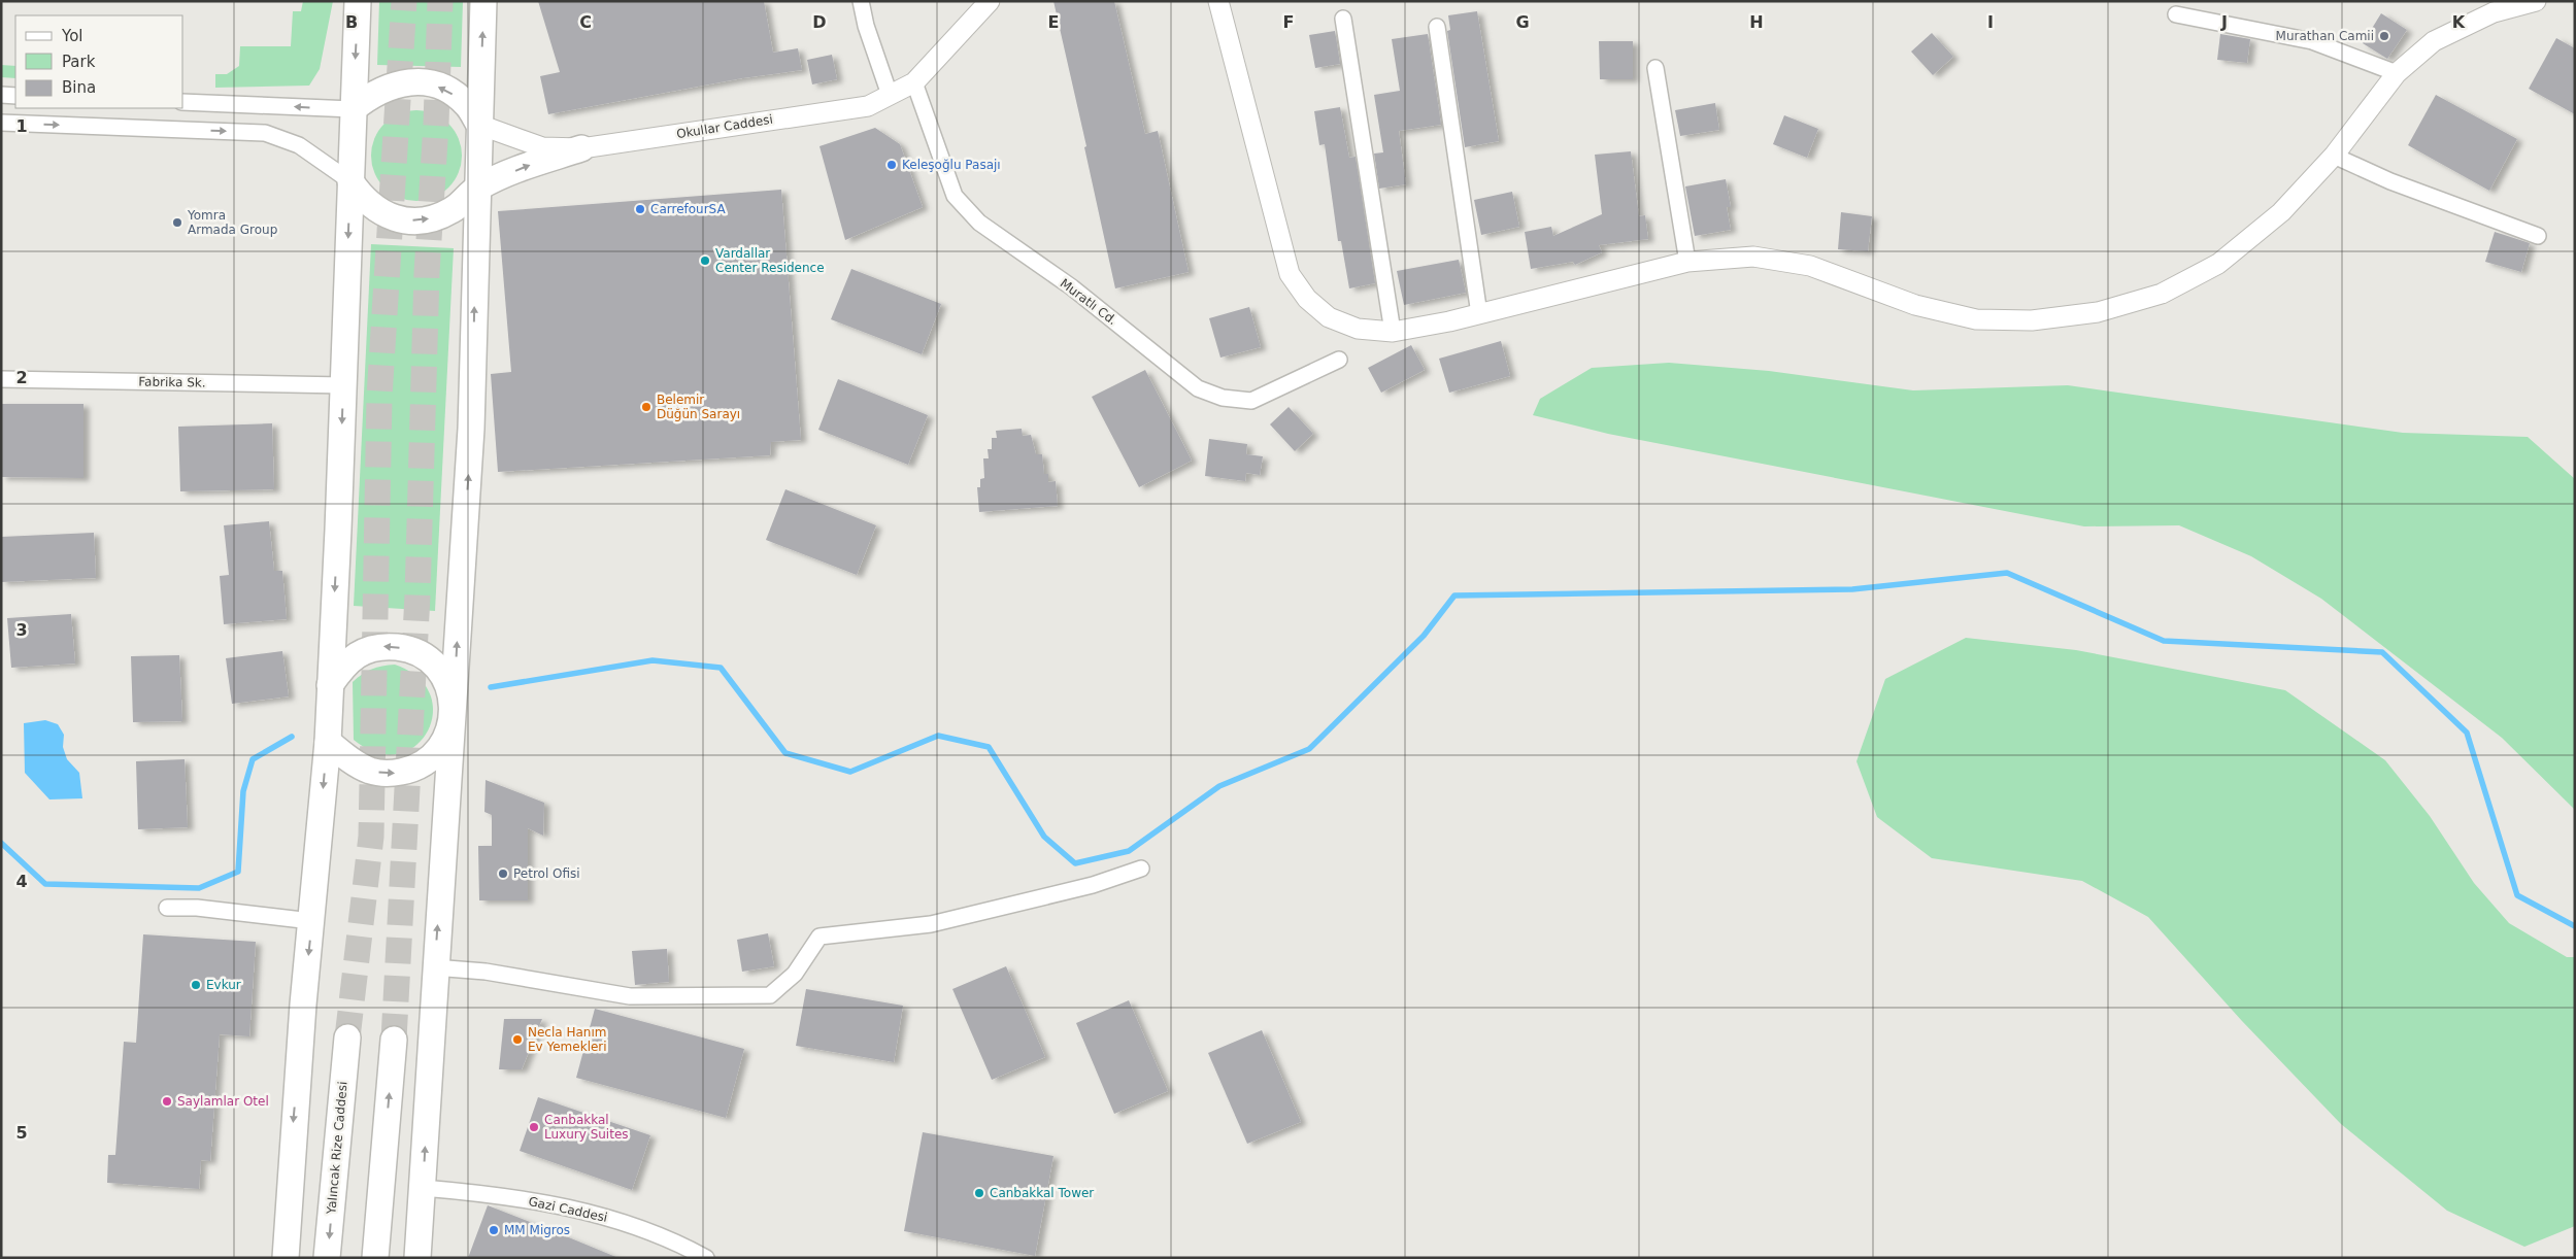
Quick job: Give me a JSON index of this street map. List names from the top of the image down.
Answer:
{
  "streets": {
    "highway": ["Yalıncak Rize Caddesi"],
    "street": [
      "Okullar Caddesi",
      "Muratlı Cd.",
      "Fabrika Sk.",
      "Gazi Caddesi"
    ]
  },
  "crossings": [
    ["Okullar Caddesi", "Muratlı Cd."]
  ],
  "places": [
    "Murathan Camii",
    "Keleşoğlu Pasajı",
    "CarrefourSA",
    "Yomra Armada Group",
    "Vardallar Center Residence",
    "Belemir Düğün Sarayı",
    "Petrol Ofisi",
    "Evkur",
    "Necla Hanım Ev Yemekleri",
    "Saylamlar Otel",
    "Canbakkal Luxury Suites",
    "Canbakkal Tower",
    "MM Migros"
  ],
  "legend": ["Yol", "Park", "Bina"],
  "grid": {
    "columns": [
      "B",
      "C",
      "D",
      "E",
      "F",
      "G",
      "H",
      "I",
      "J",
      "K"
    ],
    "rows": [
      "1",
      "2",
      "3",
      "4",
      "5"
    ]
  }
}
